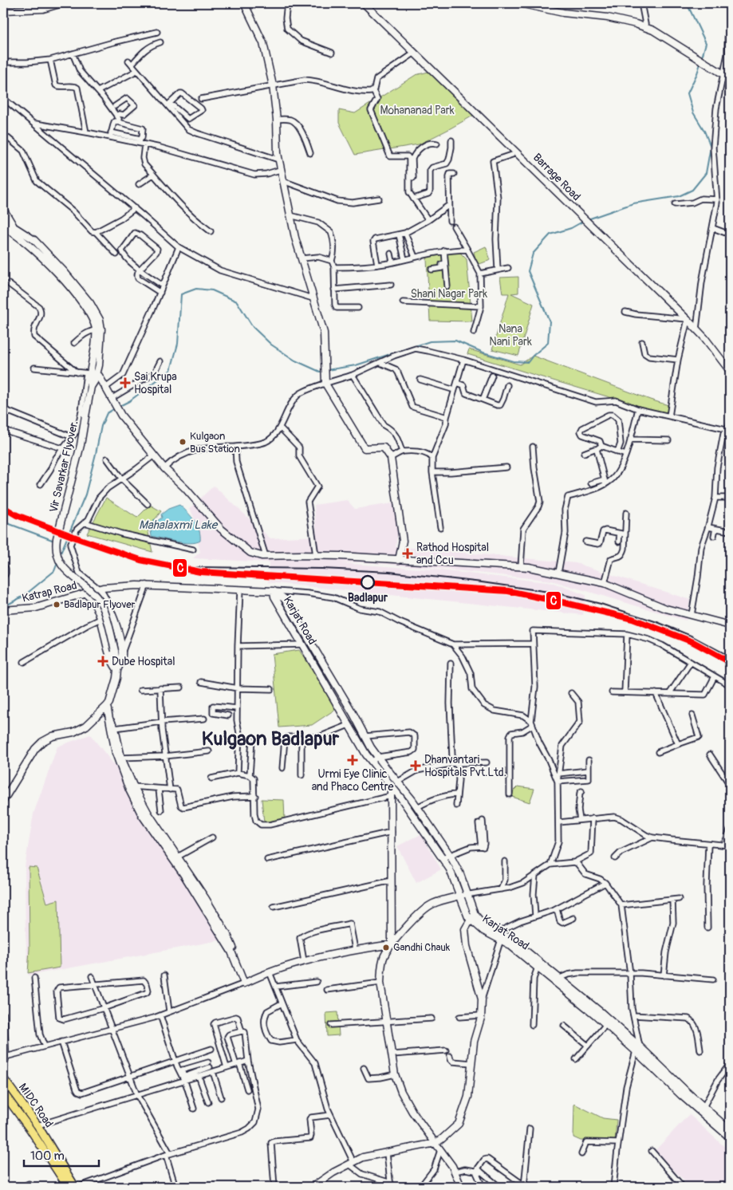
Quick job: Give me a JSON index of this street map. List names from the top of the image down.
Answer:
{
  "streets": {
    "main road": [
      "Barrage Road",
      "Vir Savarkar Flyover.",
      "Katrap Road",
      "Karjat Road",
      "MIDC Road"
    ]
  },
  "crossings": [
    ["Katrap Road", "Karjat Road"]
  ],
  "districts": ["Kulgaon Badlapur"],
  "water": ["Mahalaxmi Lake"],
  "parks": ["Mohananad Park", "Shani Nagar Park", "Nana Nani Park"],
  "places": {
    "health": [
      "Sai Krupa Hospital",
      "Rathod Hospital and Ccu",
      "Dube Hospital",
      "Urmi Eye Clinic and Phaco Centre",
      "Dhanvantari Hospitals Pvt.Ltd."
    ],
    "other": [
      "Kulgaon Bus Station",
      "Badlapur",
      "Badlapur Flyover",
      "Gandhi Chauk"
    ]
  },
  "lines": ["transit line C"],
  "scale_bar": "100 m"
}
